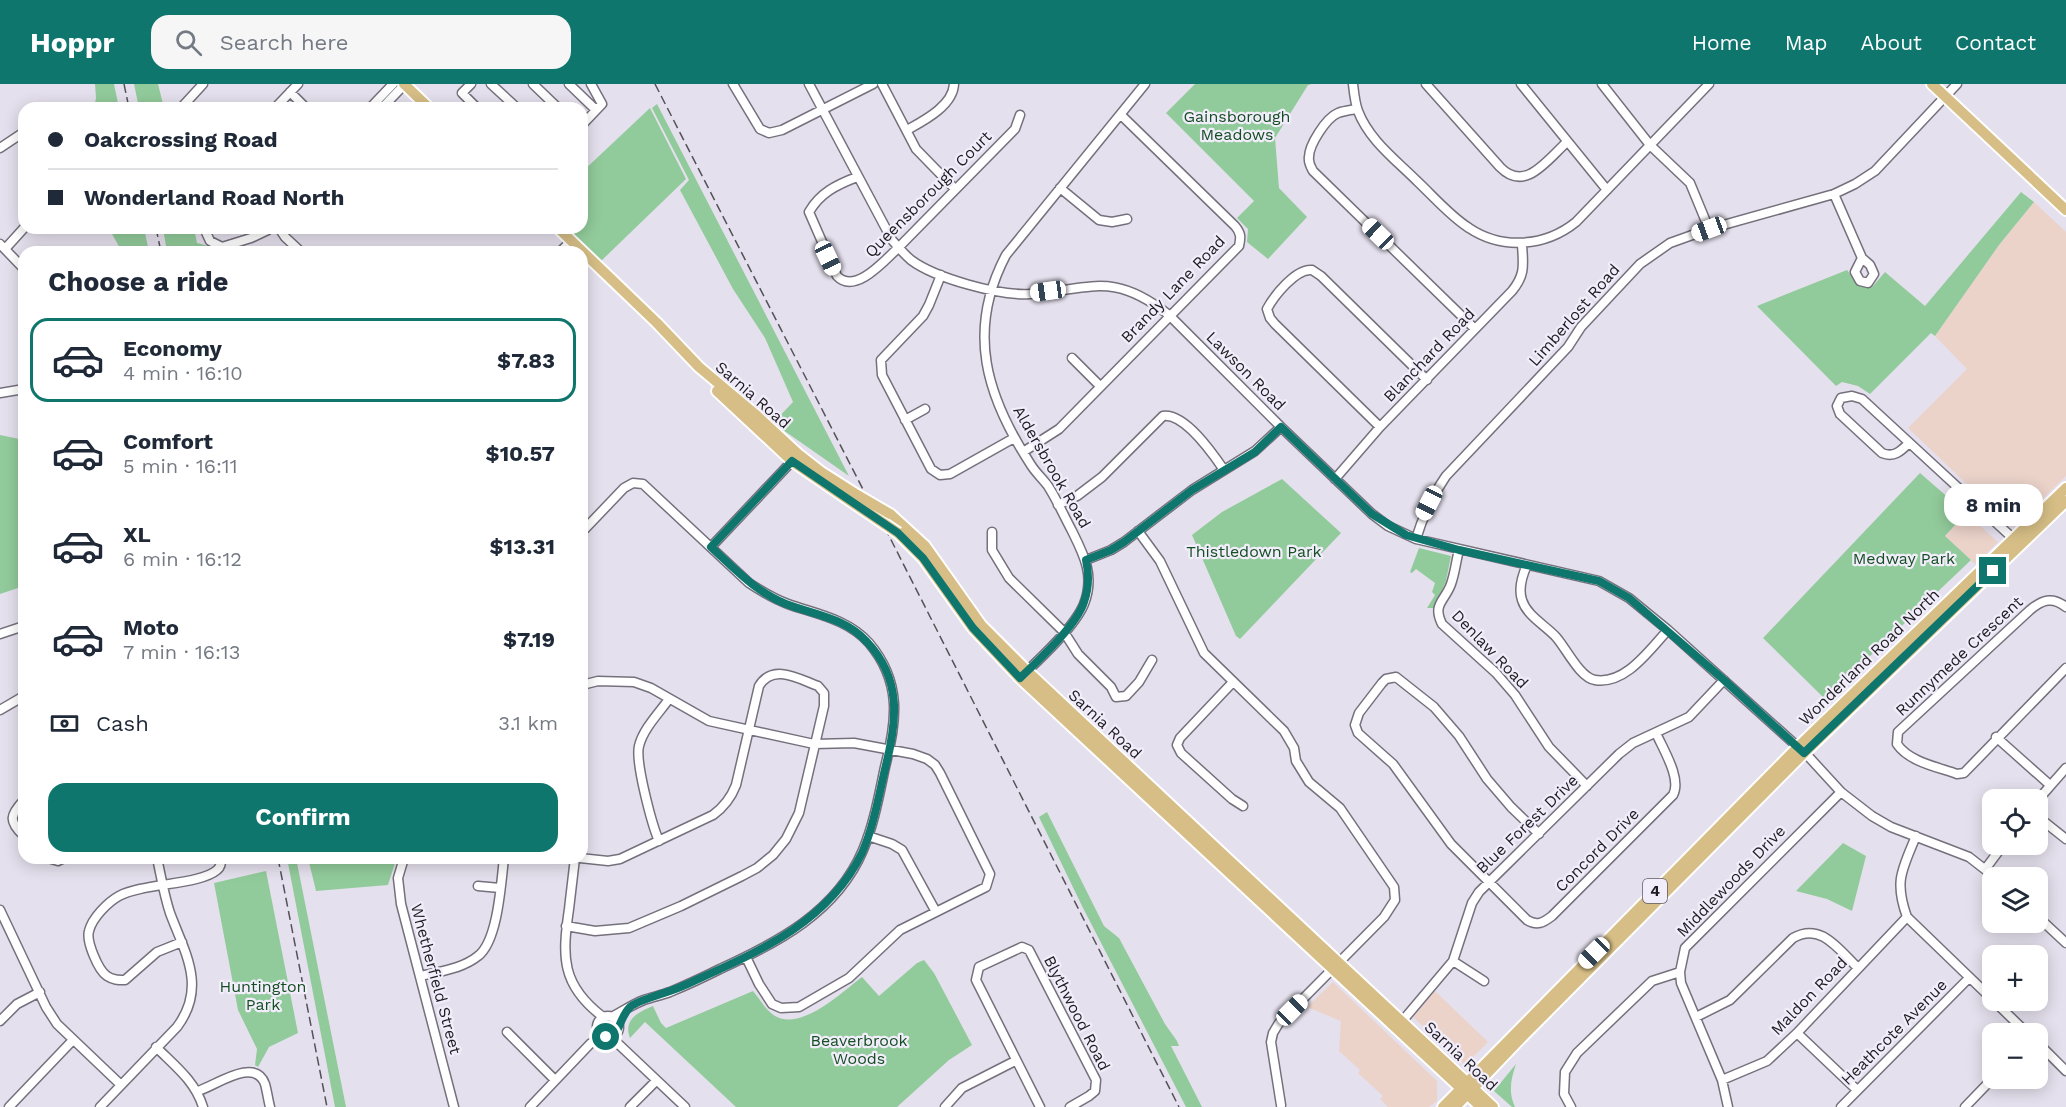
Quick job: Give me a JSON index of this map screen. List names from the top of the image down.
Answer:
{
  "streets": {
    "main road": ["Sarnia Road", "Wonderland Road North", "4"],
    "street": [
      "Queensborough Court",
      "Brandy Lane Road",
      "Limberlost Road",
      "Blanchard Road",
      "Lawson Road",
      "Aldersbrook Road",
      "Denlaw Road",
      "Runnymede Crescent",
      "Blue Forest Drive",
      "Concord Drive",
      "Middlewoods Drive",
      "Whetherfield Street",
      "Maldon Road",
      "Blythwood Road",
      "Heathcote Avenue"
    ]
  },
  "crossings": [
    ["Queensborough Court", "Lawson Road"],
    ["Brandy Lane Road", "Lawson Road"],
    ["Brandy Lane Road", "Aldersbrook Road"],
    ["Limberlost Road", "Lawson Road"],
    ["Blanchard Road", "Lawson Road"],
    ["Lawson Road", "Aldersbrook Road"],
    ["Lawson Road", "Denlaw Road"],
    ["Lawson Road", "Wonderland Road North"],
    ["Lawson Road", "Blue Forest Drive"],
    ["Lawson Road", "Middlewoods Drive"],
    ["Sarnia Road", "Aldersbrook Road"],
    ["Sarnia Road", "Wonderland Road North"],
    ["Sarnia Road", "Blue Forest Drive"],
    ["Denlaw Road", "Blue Forest Drive"],
    ["Blue Forest Drive", "Concord Drive"]
  ],
  "parks": [
    "Gainsborough Meadows",
    "Thistledown Park",
    "Medway Park",
    "Huntington Park",
    "Beaverbrook Woods"
  ],
  "page": {
    "header": "Hoppr",
    "search": "Search here",
    "nav": [
      "Home",
      "Map",
      "About",
      "Contact"
    ],
    "banner": ["Oakcrossing Road", "Wonderland Road North"],
    "heading": "Choose a ride",
    "list": [
      {
        "name": "Economy",
        "note": "4 min · 16:10",
        "value": "$7.83"
      },
      {
        "name": "Comfort",
        "note": "5 min · 16:11",
        "value": "$10.57"
      },
      {
        "name": "XL",
        "note": "6 min · 16:12",
        "value": "$13.31"
      },
      {
        "name": "Moto",
        "note": "7 min · 16:13",
        "value": "$7.19"
      }
    ],
    "bubble": "8 min",
    "pay": ["Cash", "3.1 km"],
    "buttons": "Confirm",
    "map_buttons": ["+", "−"]
  }
}
